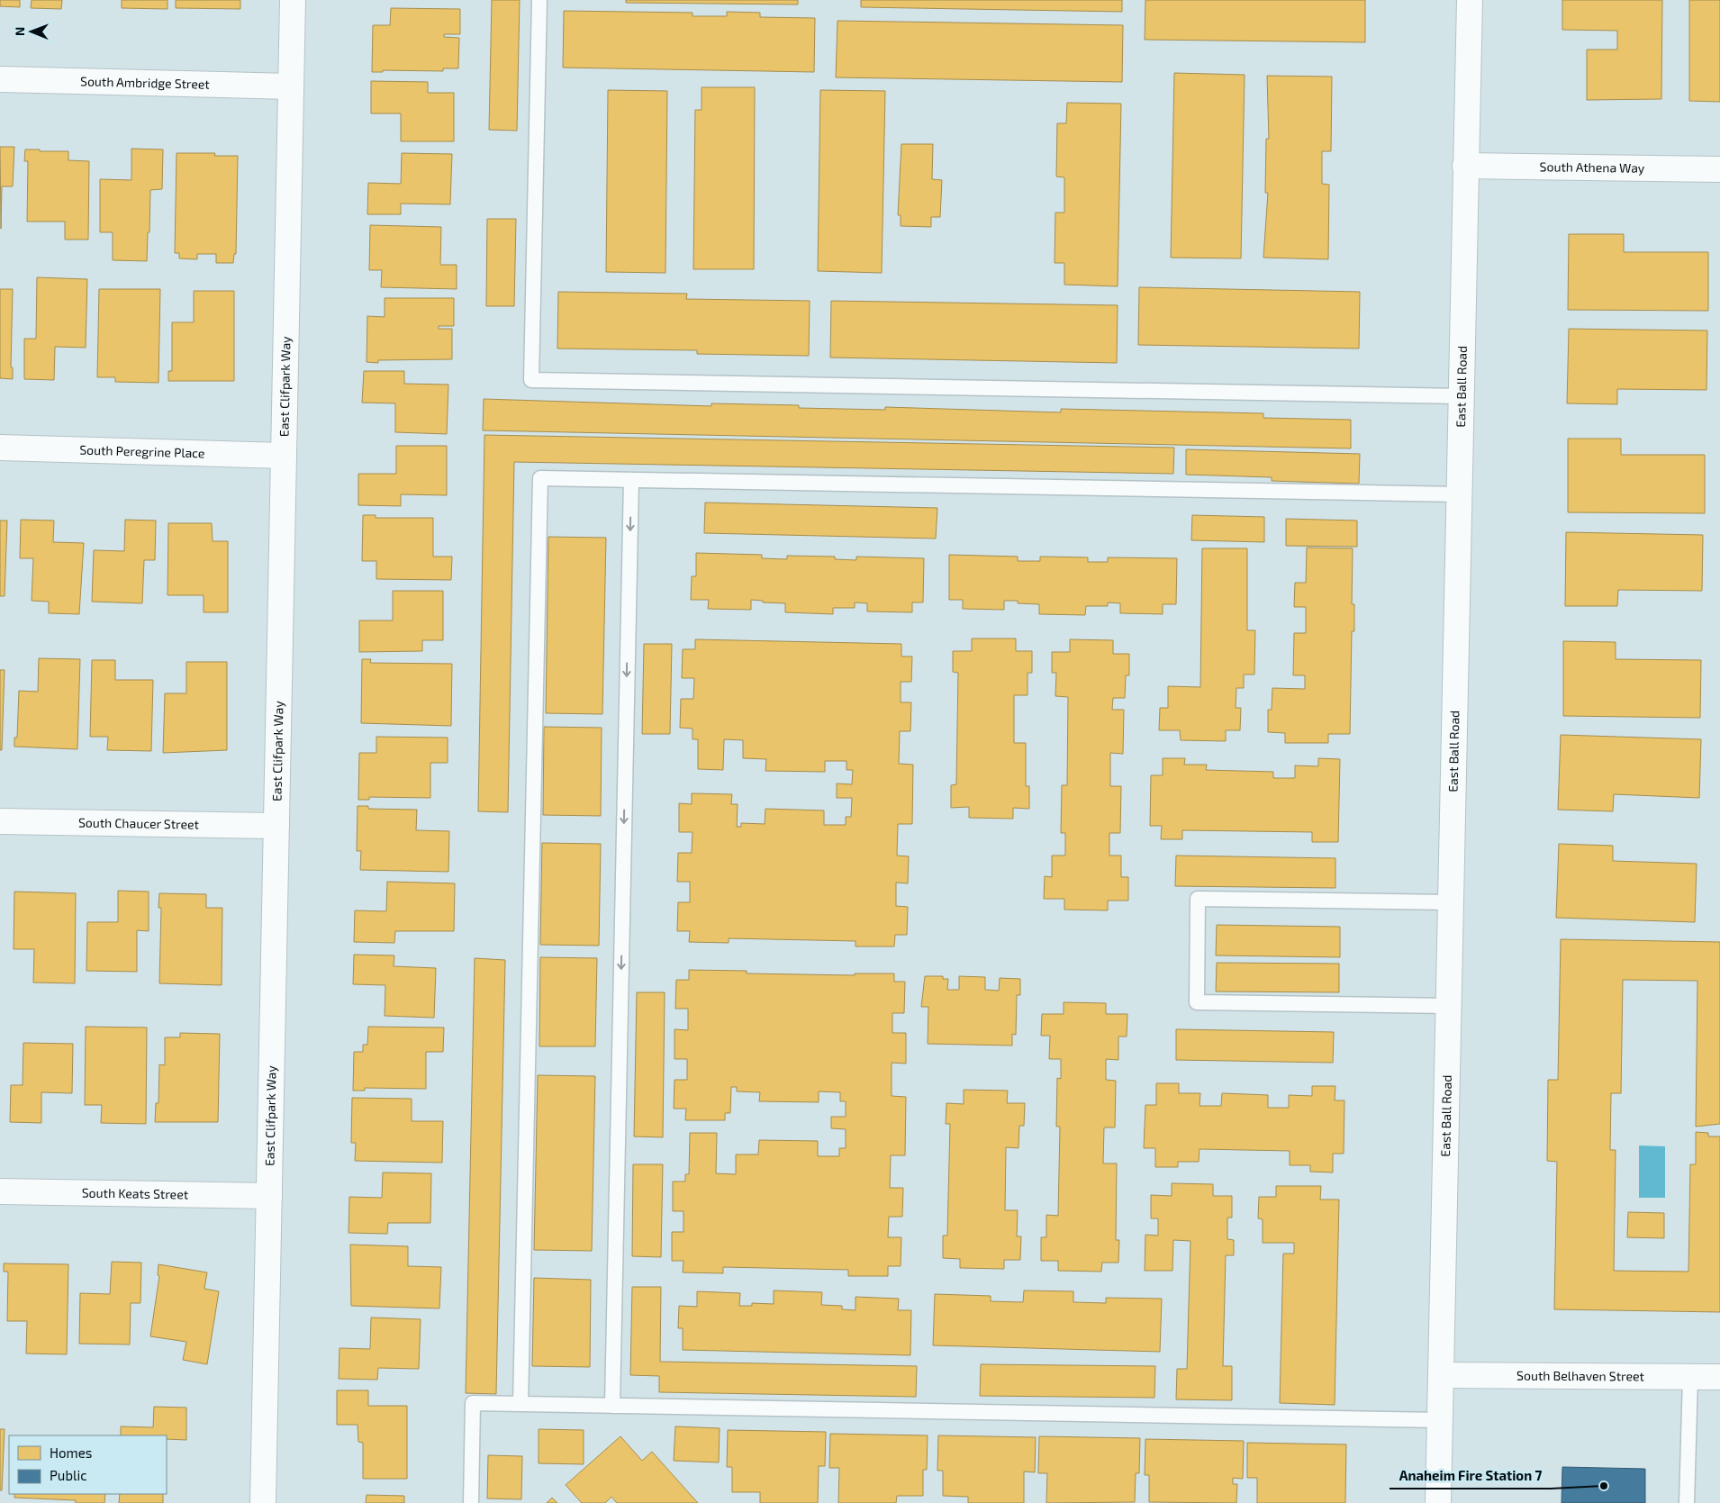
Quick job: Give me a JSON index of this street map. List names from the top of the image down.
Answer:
{
  "streets": {
    "street": [
      "South Ambridge Street",
      "South Athena Way",
      "East Clifpark Way",
      "East Ball Road",
      "South Peregrine Place",
      "South Chaucer Street",
      "South Keats Street",
      "South Belhaven Street"
    ]
  },
  "crossings": [
    ["South Ambridge Street", "East Clifpark Way"],
    ["South Athena Way", "East Ball Road"],
    ["East Clifpark Way", "South Peregrine Place"],
    ["East Clifpark Way", "South Chaucer Street"],
    ["East Clifpark Way", "South Keats Street"],
    ["East Ball Road", "South Belhaven Street"]
  ],
  "places": ["Anaheim Fire Station 7"],
  "legend": ["Homes", "Public"],
  "north": "left"
}
